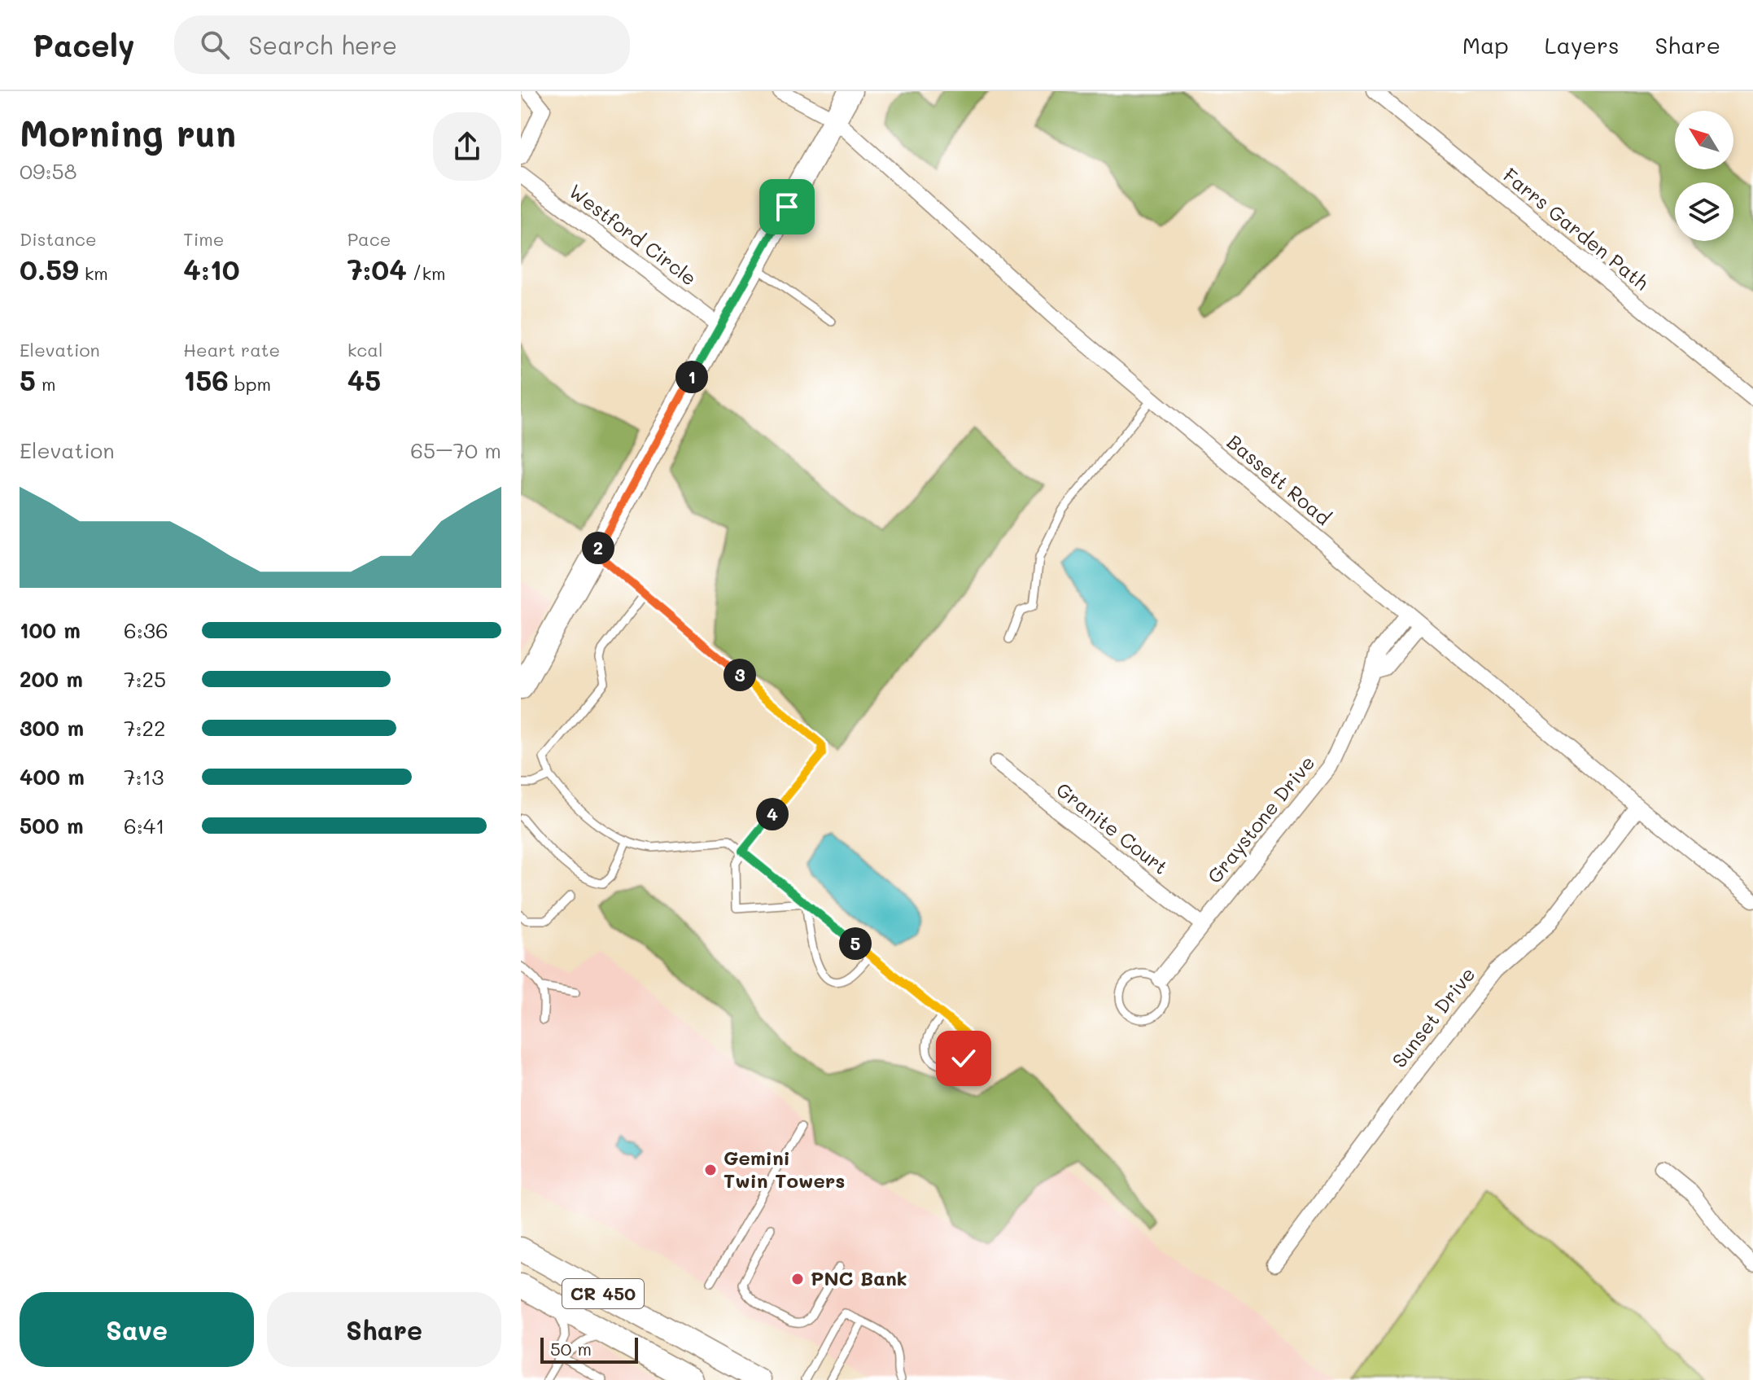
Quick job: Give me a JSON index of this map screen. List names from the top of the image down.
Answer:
{
  "streets": {
    "main road": ["CR 450"],
    "street": [
      "Farrs Garden Path",
      "Westford Circle",
      "Bassett Road",
      "Graystone Drive",
      "Granite Court",
      "Sunset Drive"
    ]
  },
  "crossings": [
    ["Bassett Road", "Graystone Drive"],
    ["Bassett Road", "Sunset Drive"],
    ["Graystone Drive", "Granite Court"]
  ],
  "places": ["Gemini Twin Towers", "PNC Bank"],
  "scale_bar": "50 m",
  "north": "top left",
  "page": {
    "header": "Pacely",
    "search": "Search here",
    "nav": ["Map", "Layers", "Share"],
    "heading": ["Morning run", "09:58"],
    "stats": [
      ["Distance", "0.59 km"],
      ["Time", "4:10"],
      ["Pace", "7:04 /km"],
      ["Elevation", "5 m"],
      ["Heart rate", "156 bpm"],
      ["kcal", "45"]
    ],
    "pins": [
      "1",
      "2",
      "3",
      "4",
      "5"
    ],
    "chart": ["Elevation", "65–70 m"],
    "list": [
      {
        "name": "100 m",
        "note": "6:36"
      },
      {
        "name": "200 m",
        "note": "7:25"
      },
      {
        "name": "300 m",
        "note": "7:22"
      },
      {
        "name": "400 m",
        "note": "7:13"
      },
      {
        "name": "500 m",
        "note": "6:41"
      }
    ],
    "buttons": ["Save", "Share"],
    "scale": "50 m"
  }
}
